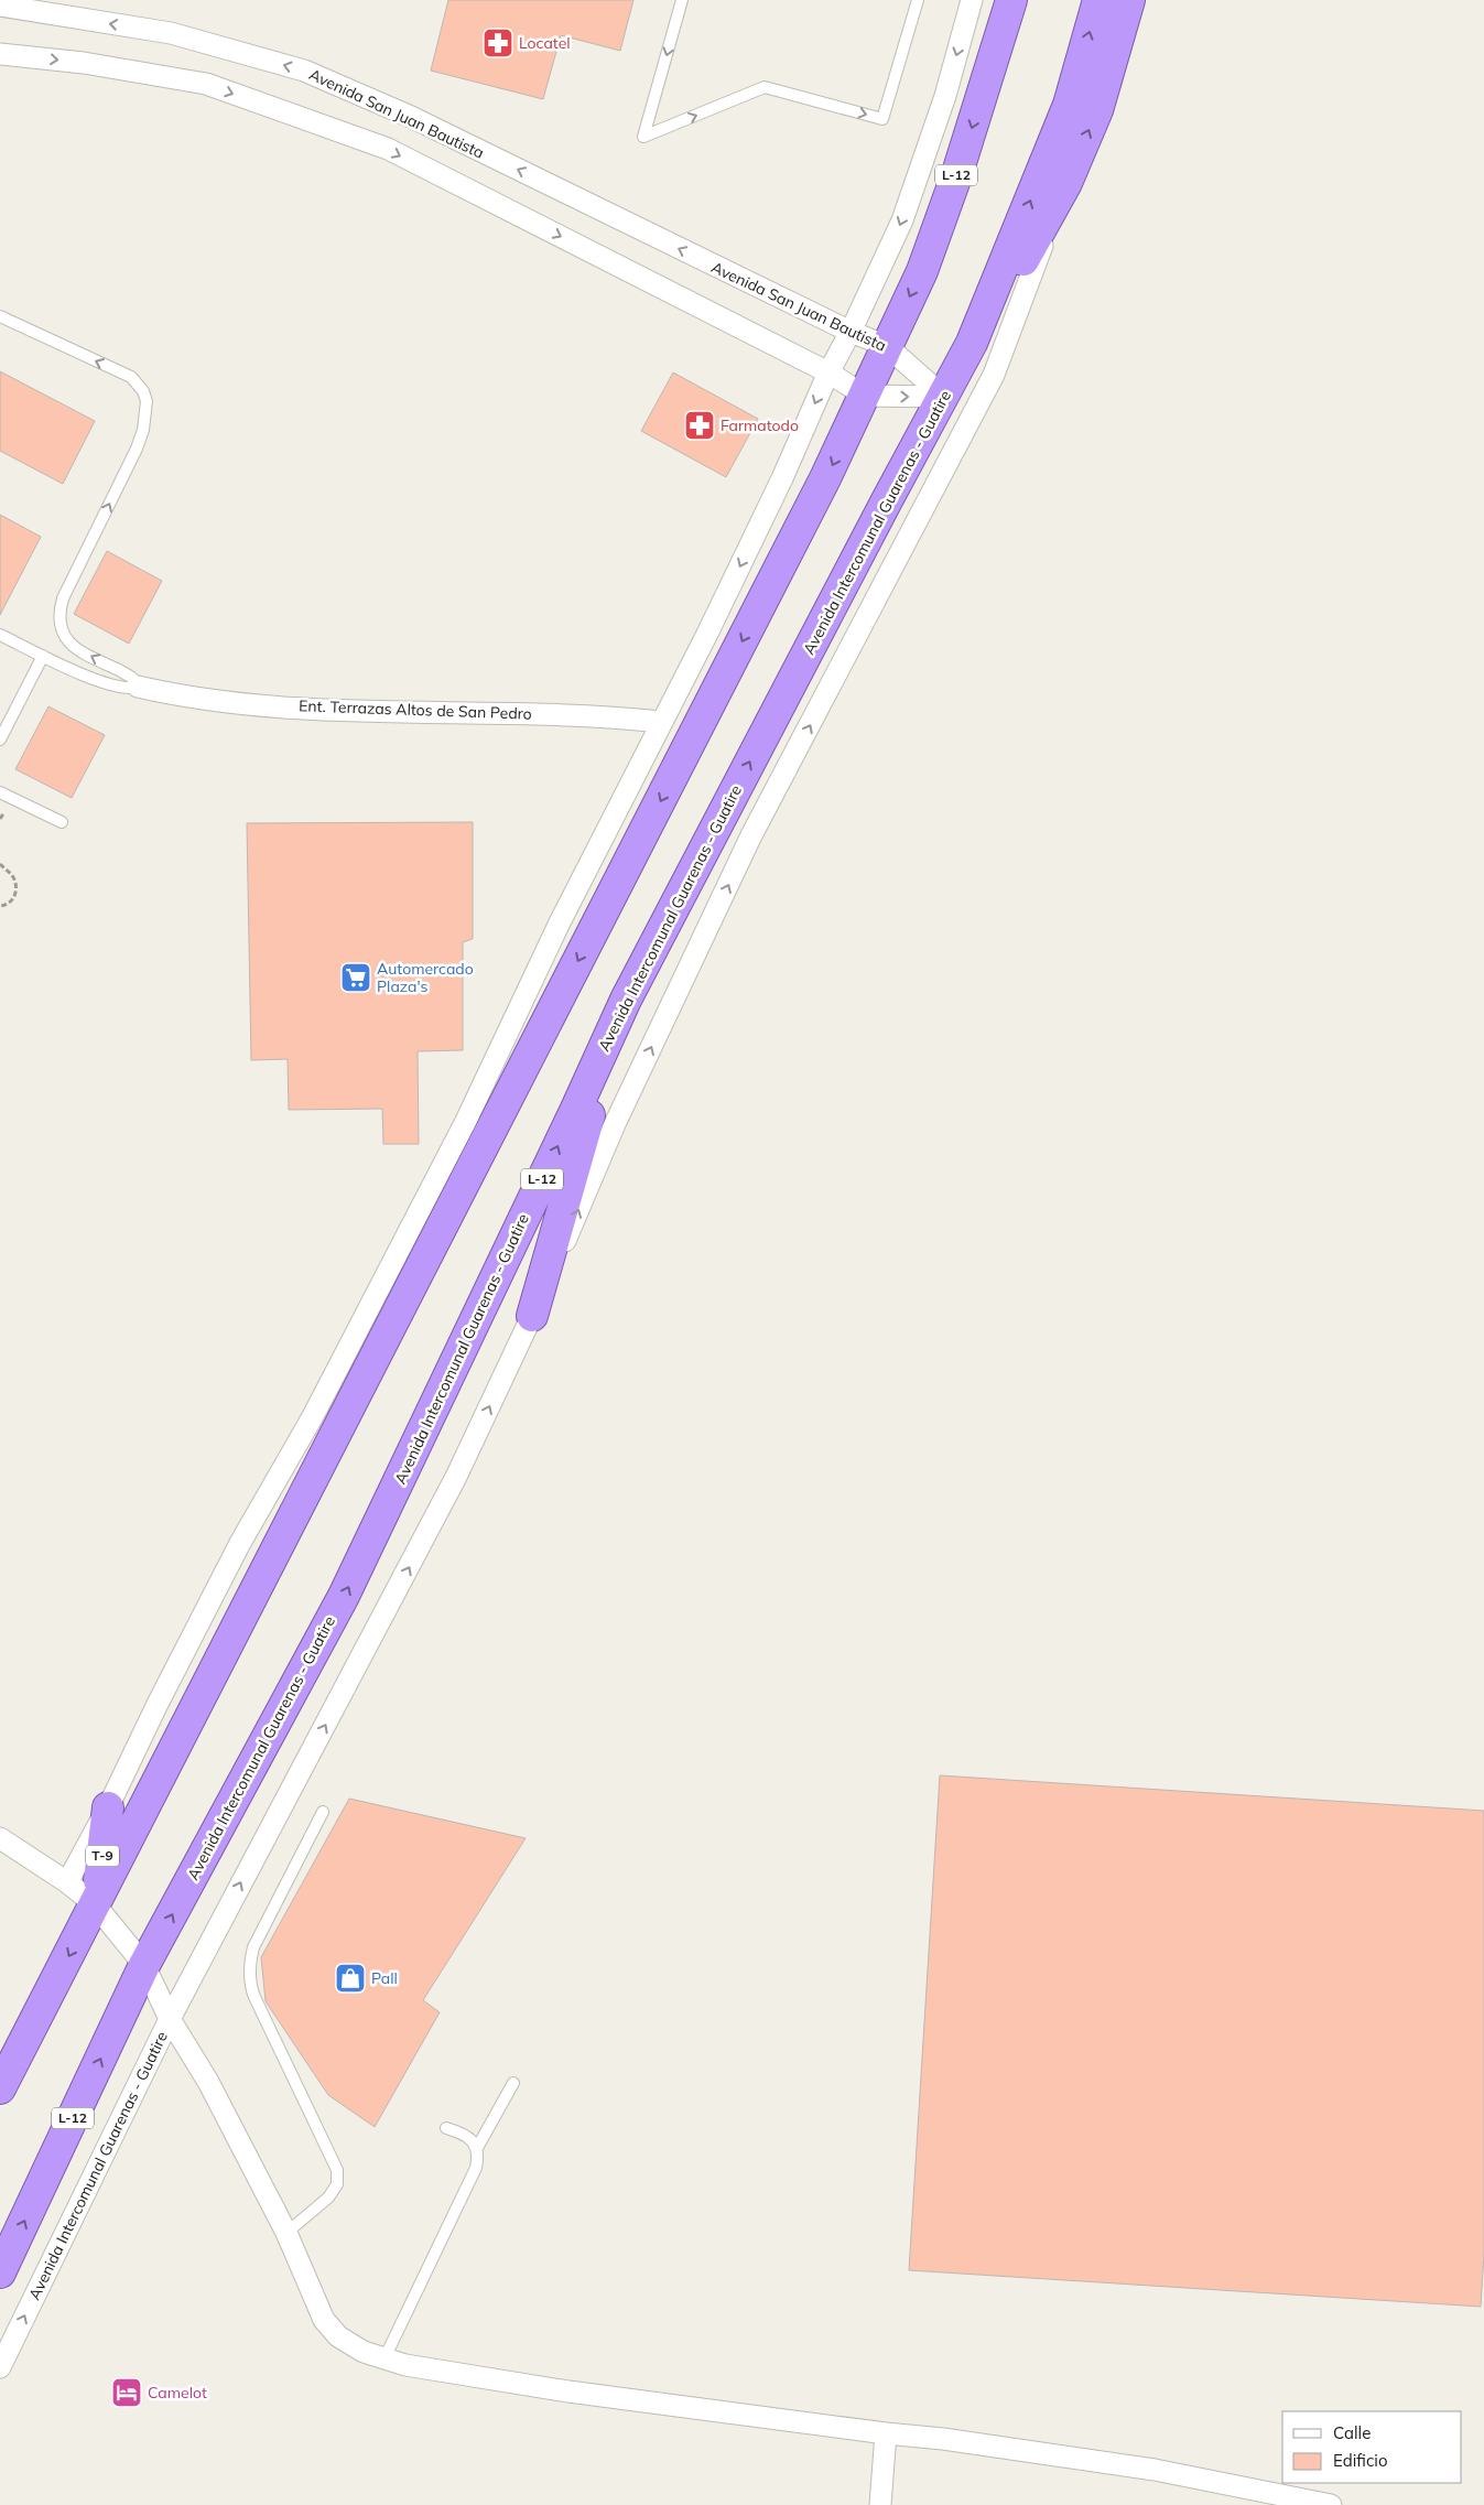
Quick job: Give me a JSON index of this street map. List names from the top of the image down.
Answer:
{
  "streets": {
    "highway": ["L-12", "Avenida Intercomunal Guarenas - Guatire", "T-9"],
    "street": ["Avenida San Juan Bautista", "Ent. Terrazas Altos de San Pedro"]
  },
  "crossings": [
    ["Avenida San Juan Bautista", "L-12"],
    ["Avenida San Juan Bautista", "Avenida Intercomunal Guarenas - Guatire"],
    ["L-12", "Ent. Terrazas Altos de San Pedro"],
    ["L-12", "T-9"]
  ],
  "places": {
    "pharmacy": ["Locatel", "Farmatodo"],
    "supermarket": ["Automercado Plaza's"],
    "shop": ["Pall"],
    "hotel": ["Camelot"]
  },
  "legend": ["Calle", "Edificio"]
}
